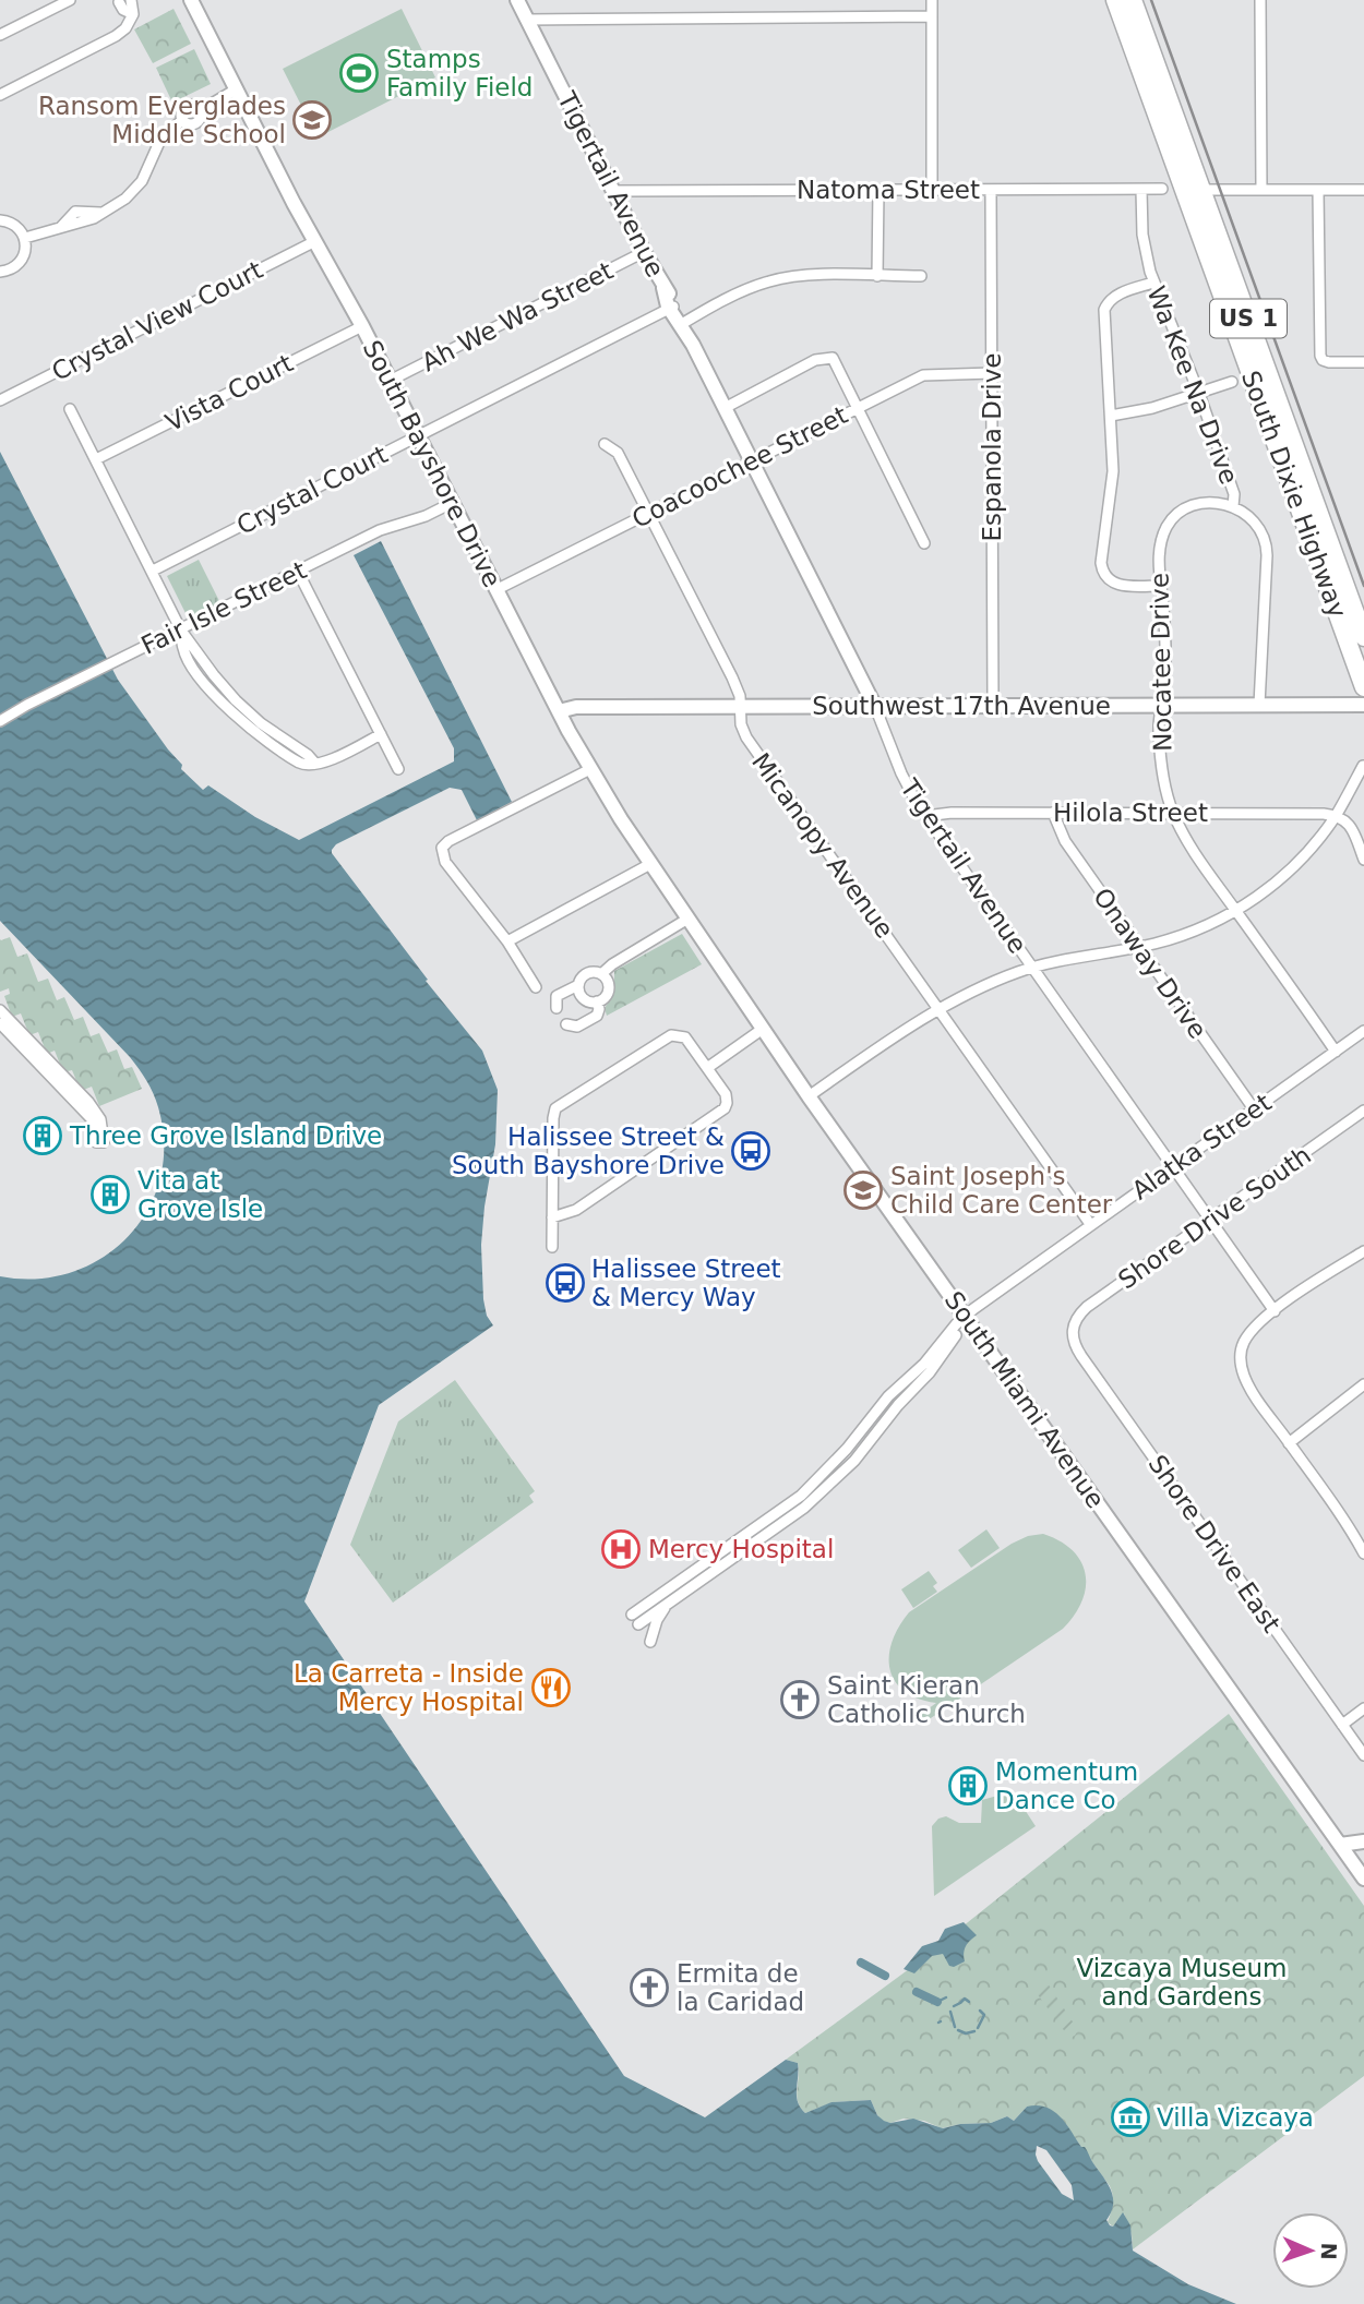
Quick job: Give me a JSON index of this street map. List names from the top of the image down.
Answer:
{
  "streets": {
    "highway": ["US 1", "South Dixie Highway"],
    "main road": [
      "Tigertail Avenue",
      "South Bayshore Drive",
      "Southwest 17th Avenue",
      "South Miami Avenue"
    ],
    "street": [
      "Natoma Street",
      "Ah We Wa Street",
      "Crystal View Court",
      "Wa Kee Na Drive",
      "Vista Court",
      "Espanola Drive",
      "Coacoochee Street",
      "Crystal Court",
      "Fair Isle Street",
      "Nocatee Drive",
      "Hilola Street",
      "Micanopy Avenue",
      "Onaway Drive",
      "Alatka Street",
      "Shore Drive South",
      "Shore Drive East"
    ]
  },
  "crossings": [
    ["Tigertail Avenue", "Natoma Street"],
    ["Tigertail Avenue", "Ah We Wa Street"],
    ["Tigertail Avenue", "Coacoochee Street"],
    ["Tigertail Avenue", "Crystal Court"],
    ["Tigertail Avenue", "Southwest 17th Avenue"],
    ["Tigertail Avenue", "Hilola Street"],
    ["Tigertail Avenue", "Alatka Street"],
    ["Tigertail Avenue", "Shore Drive South"],
    ["Natoma Street", "Wa Kee Na Drive"],
    ["Natoma Street", "Espanola Drive"],
    ["Ah We Wa Street", "South Bayshore Drive"],
    ["Crystal View Court", "South Bayshore Drive"],
    ["Wa Kee Na Drive", "Nocatee Drive"],
    ["Wa Kee Na Drive", "Southwest 17th Avenue"],
    ["Vista Court", "South Bayshore Drive"],
    ["Espanola Drive", "Coacoochee Street"],
    ["Espanola Drive", "Southwest 17th Avenue"],
    ["South Bayshore Drive", "Coacoochee Street"],
    ["South Bayshore Drive", "Crystal Court"],
    ["South Bayshore Drive", "Fair Isle Street"],
    ["South Bayshore Drive", "Southwest 17th Avenue"],
    ["South Bayshore Drive", "South Miami Avenue"],
    ["Coacoochee Street", "Micanopy Avenue"],
    ["Nocatee Drive", "Southwest 17th Avenue"],
    ["Nocatee Drive", "Hilola Street"],
    ["Nocatee Drive", "Alatka Street"],
    ["Southwest 17th Avenue", "Micanopy Avenue"],
    ["Hilola Street", "Onaway Drive"],
    ["Micanopy Avenue", "Alatka Street"],
    ["Onaway Drive", "Alatka Street"],
    ["Alatka Street", "South Miami Avenue"],
    ["Shore Drive South", "Shore Drive East"]
  ],
  "parks": ["Vizcaya Museum and Gardens"],
  "places": {
    "sports": ["Stamps Family Field"],
    "school or university": ["Ransom Everglades Middle School", "Saint Joseph's Child Care Center"],
    "building": ["Three Grove Island Drive", "Vita at Grove Isle", "Momentum Dance Co"],
    "bus stop": ["Halissee Street & South Bayshore Drive", "Halissee Street & Mercy Way"],
    "hospital": ["Mercy Hospital"],
    "restaurant": ["La Carreta - Inside Mercy Hospital"],
    "church": ["Saint Kieran Catholic Church", "Ermita de la Caridad"],
    "museum": ["Villa Vizcaya"]
  },
  "north": "right"
}
